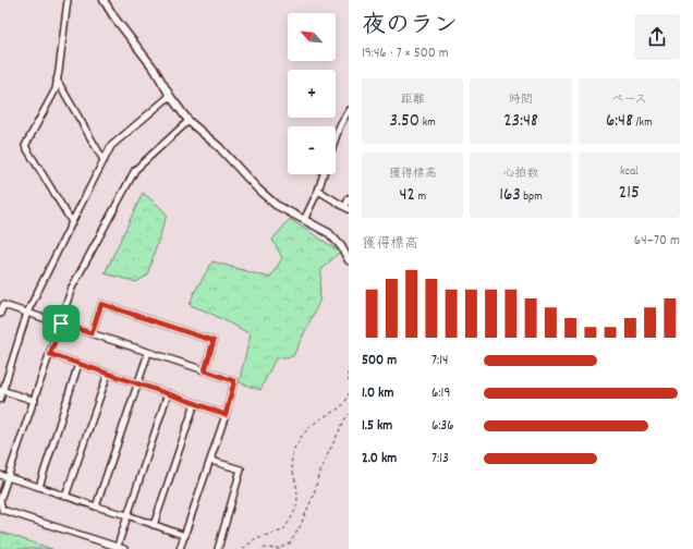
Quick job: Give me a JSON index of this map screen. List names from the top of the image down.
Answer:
{
  "north": "top left",
  "page": {
    "heading": ["夜のラン", "19:46 · 7 × 500 m"],
    "map_buttons": ["+", "−"],
    "stats": [
      ["距離", "3.50 km"],
      ["時間", "23:48"],
      ["ペース", "6:48 /km"],
      ["獲得標高", "42 m"],
      ["心拍数", "163 bpm"],
      ["kcal", "215"]
    ],
    "chart": ["獲得標高", "64–70 m"],
    "list": [
      {
        "name": "500 m",
        "note": "7:14"
      },
      {
        "name": "1.0 km",
        "note": "6:19"
      },
      {
        "name": "1.5 km",
        "note": "6:36"
      },
      {
        "name": "2.0 km",
        "note": "7:13"
      }
    ]
  }
}
